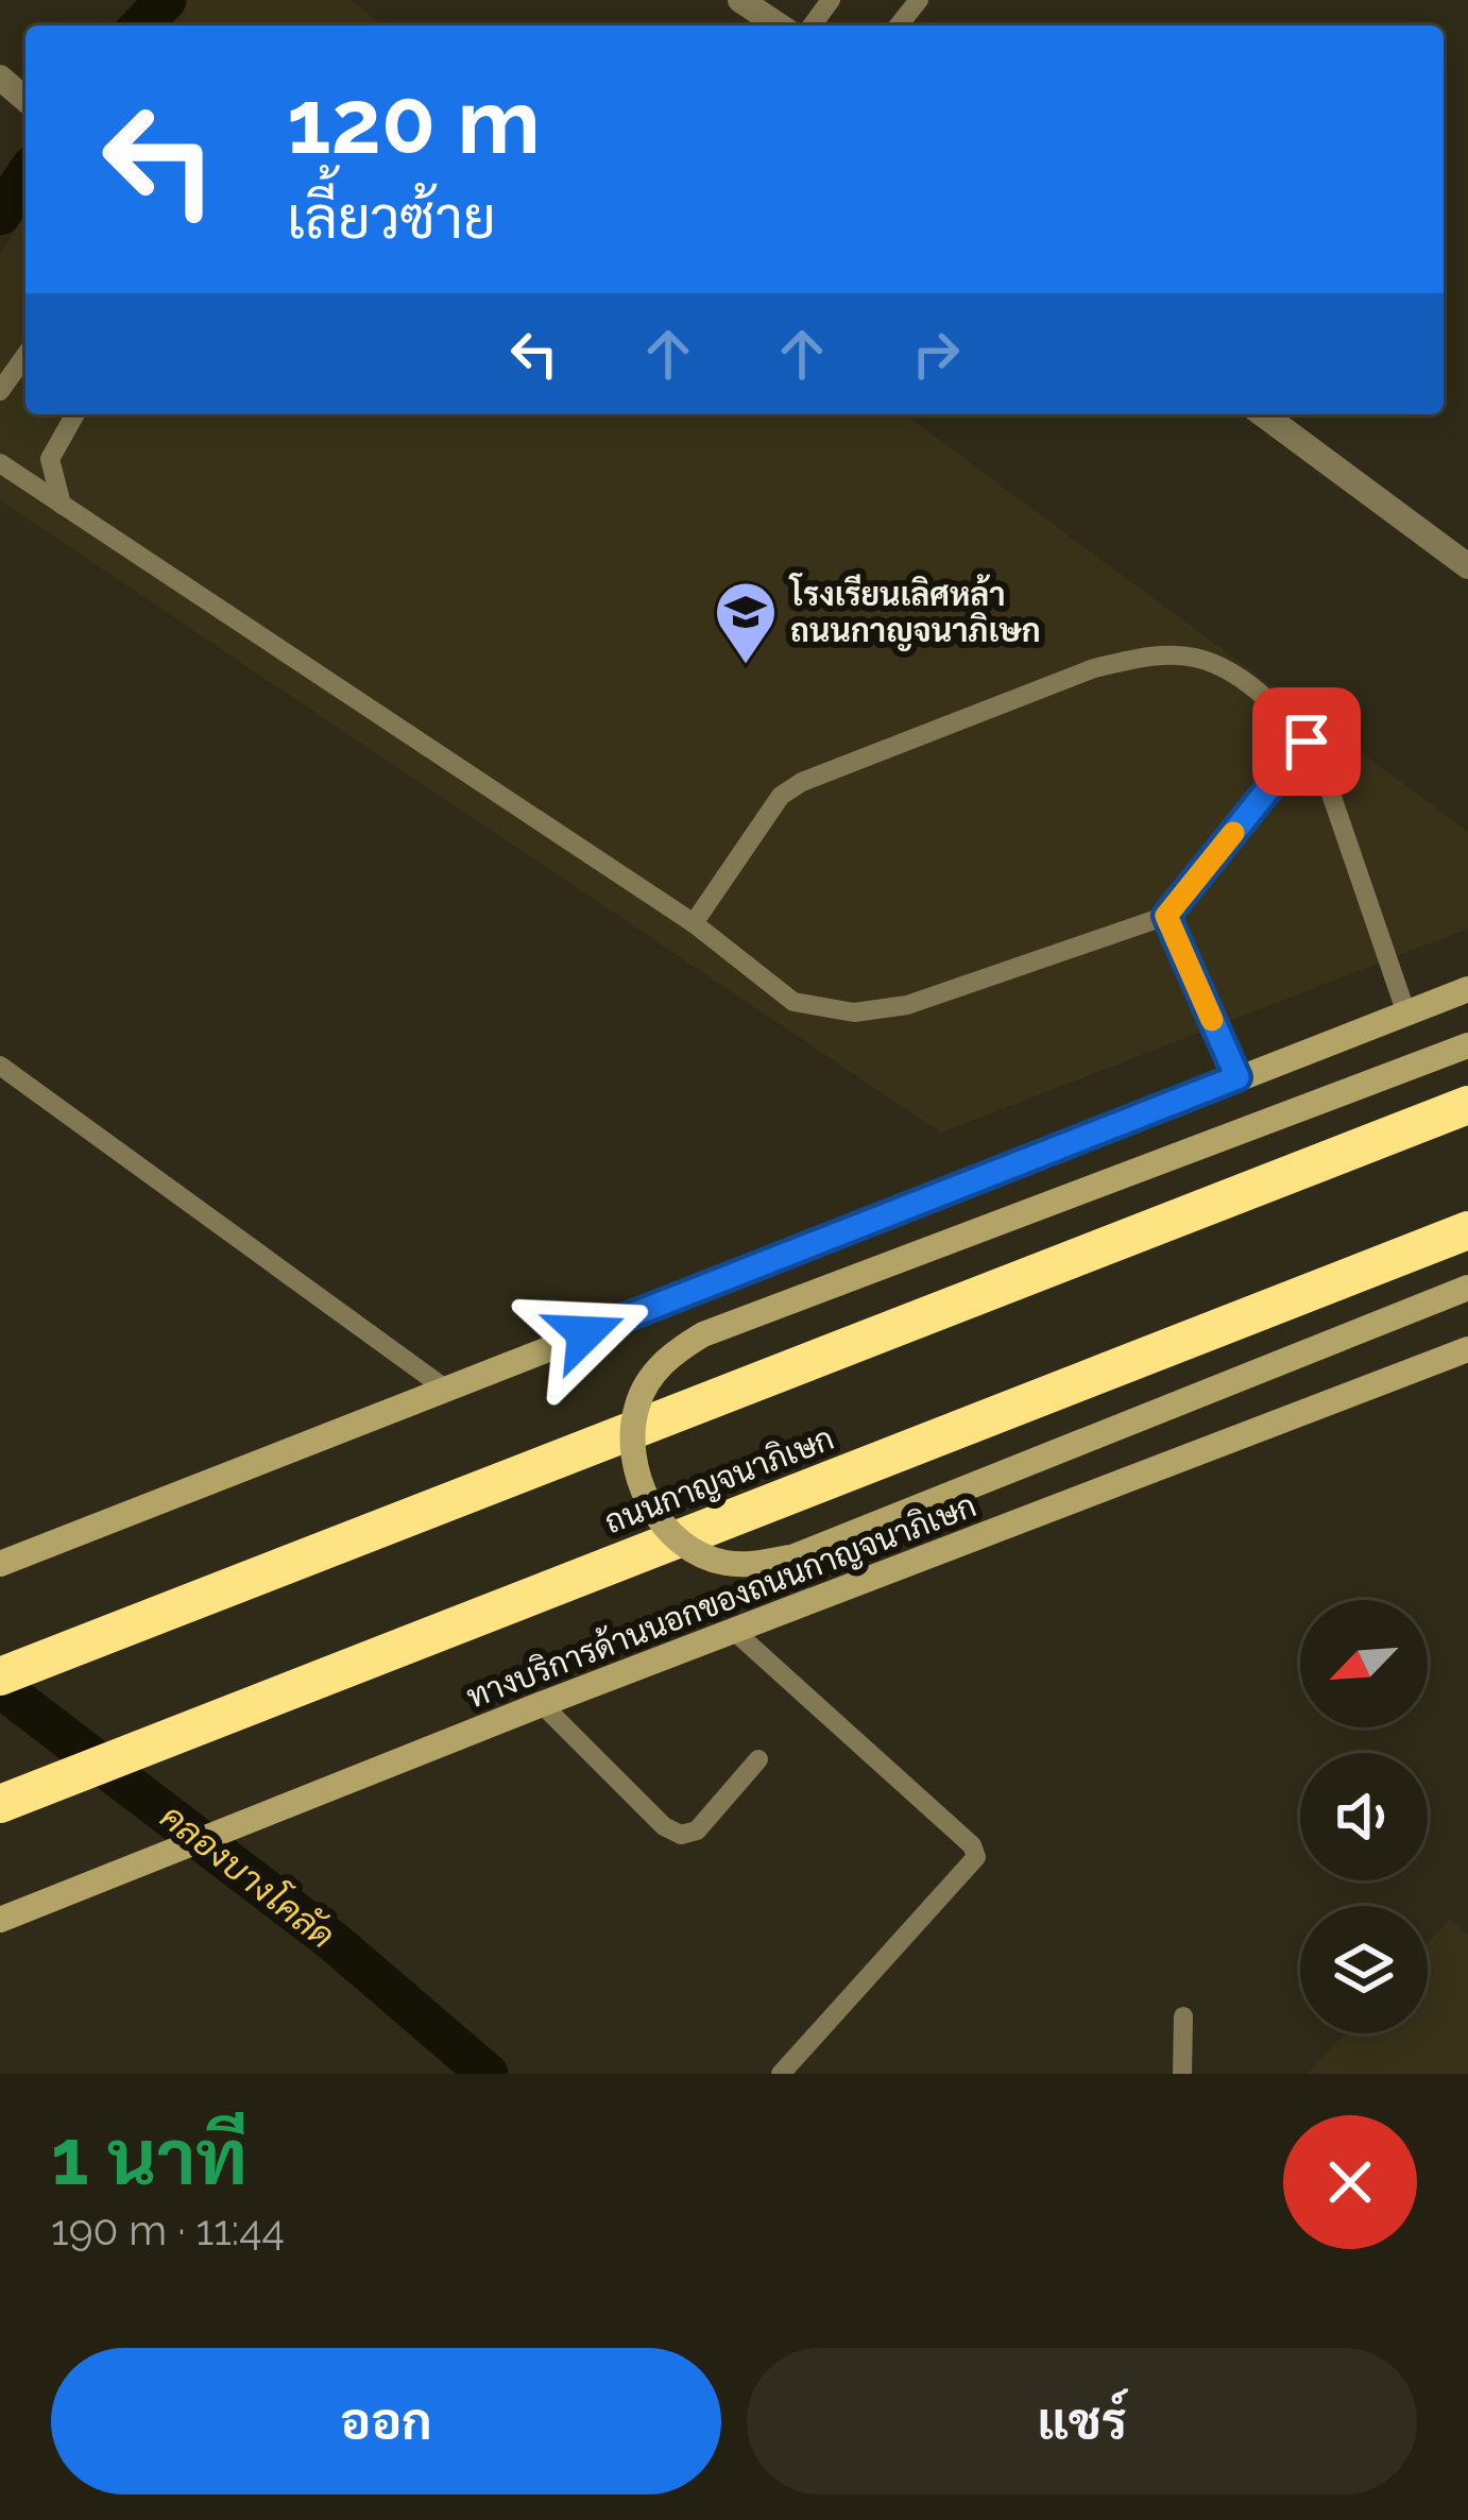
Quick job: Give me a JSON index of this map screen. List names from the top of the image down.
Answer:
{
  "streets": {
    "highway": ["ถนนกาญจนาภิเษก"],
    "main road": ["ทางบริการด้านนอกของถนนกาญจนาภิเษก"]
  },
  "water": ["คลองบางโคลัด"],
  "places": {
    "school or university": ["โรงเรียนเลิศหล้า ถนนกาญจนาภิเษก"]
  },
  "north": "bottom left",
  "page": {
    "turn": ["120 m", "เลี้ยวซ้าย"],
    "heading": ["1 นาที", "190 m · 11:44"],
    "buttons": ["ออก", "แชร์"]
  }
}
